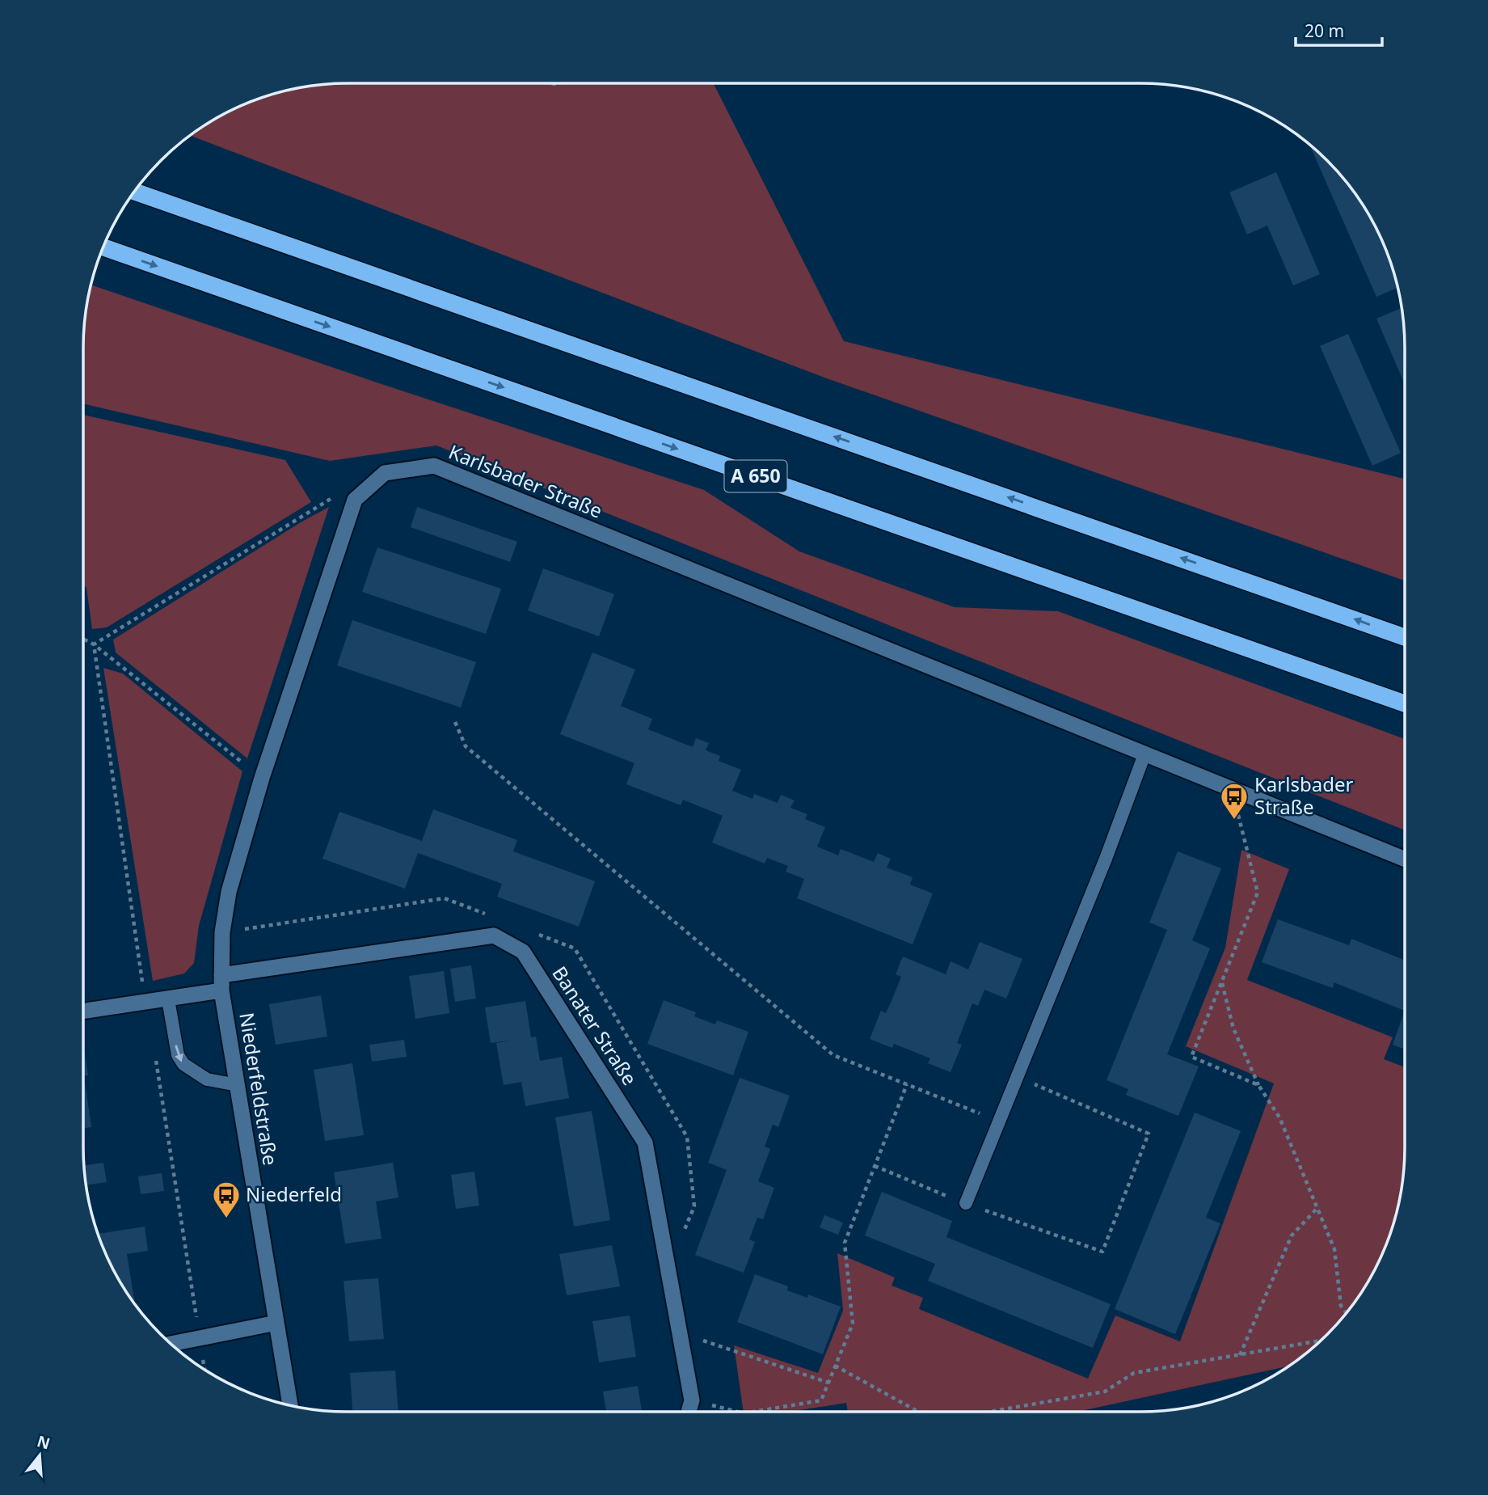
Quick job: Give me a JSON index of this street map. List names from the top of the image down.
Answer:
{
  "streets": {
    "highway": ["A 650"],
    "street": ["Karlsbader Straße", "Banater Straße", "Niederfeldstraße"]
  },
  "crossings": [
    ["Karlsbader Straße", "Banater Straße"],
    ["Karlsbader Straße", "Niederfeldstraße"],
    ["Banater Straße", "Niederfeldstraße"]
  ],
  "places": {
    "bus stop": ["Karlsbader Straße", "Niederfeld"]
  },
  "scale_bar": "20 m",
  "north": "top"
}
